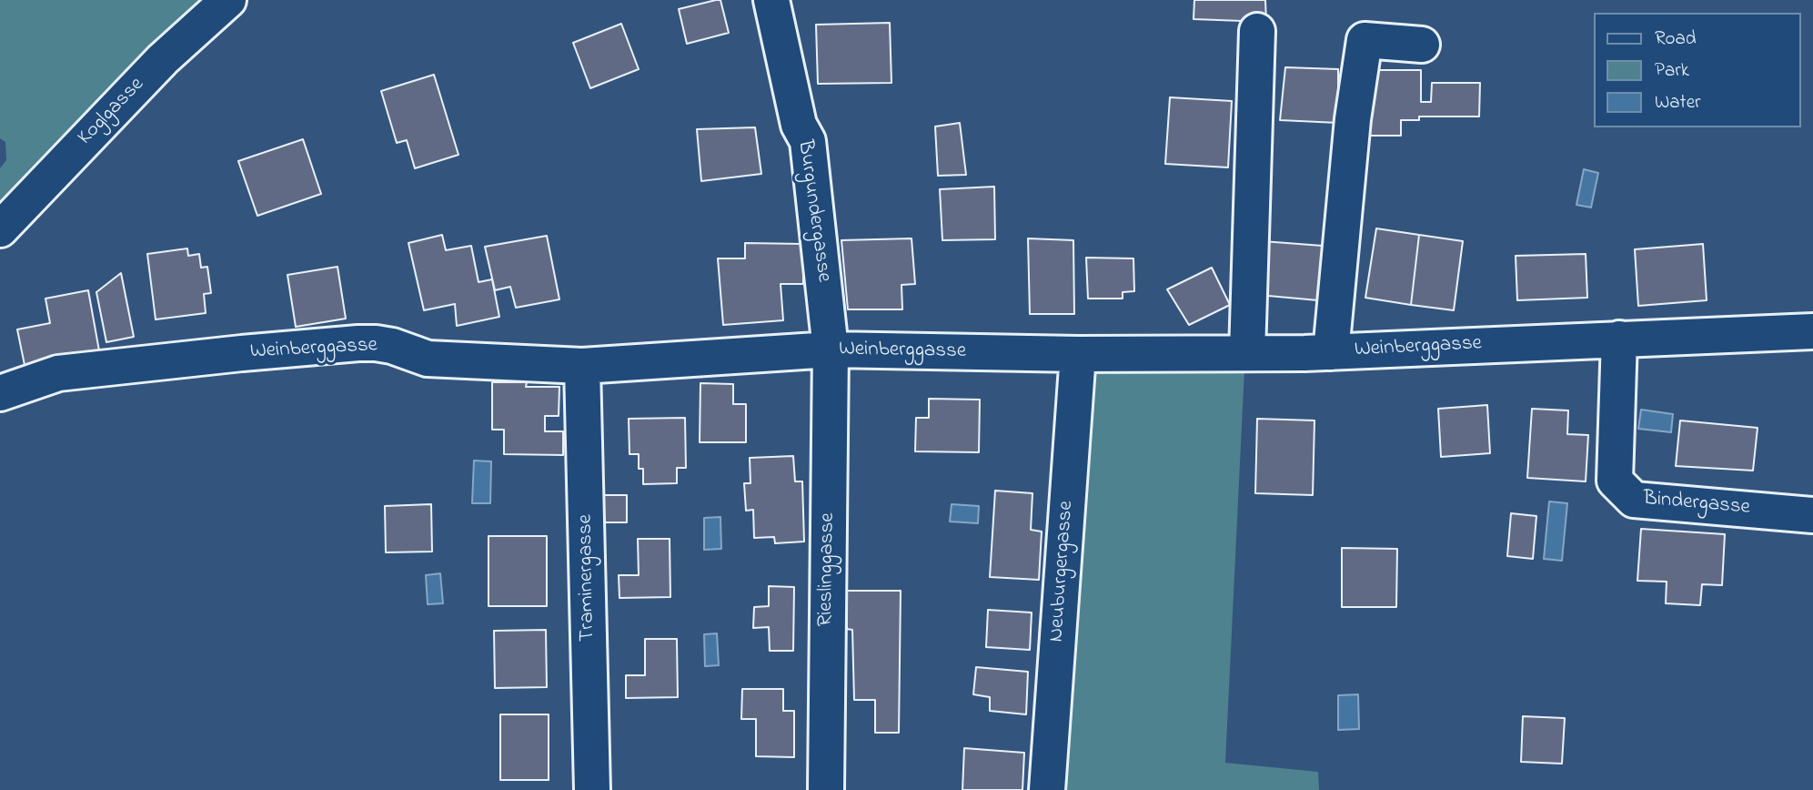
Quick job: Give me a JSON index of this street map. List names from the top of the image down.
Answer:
{
  "streets": {
    "street": [
      "Koglgasse",
      "Burgundergasse",
      "Weinberggasse",
      "Bindergasse",
      "Rieslinggasse",
      "Neuburgergasse",
      "Traminergasse"
    ]
  },
  "crossings": [
    ["Burgundergasse", "Weinberggasse"],
    ["Burgundergasse", "Rieslinggasse"],
    ["Weinberggasse", "Bindergasse"],
    ["Weinberggasse", "Rieslinggasse"],
    ["Weinberggasse", "Neuburgergasse"],
    ["Weinberggasse", "Traminergasse"]
  ],
  "legend": ["Road", "Park", "Water"]
}
